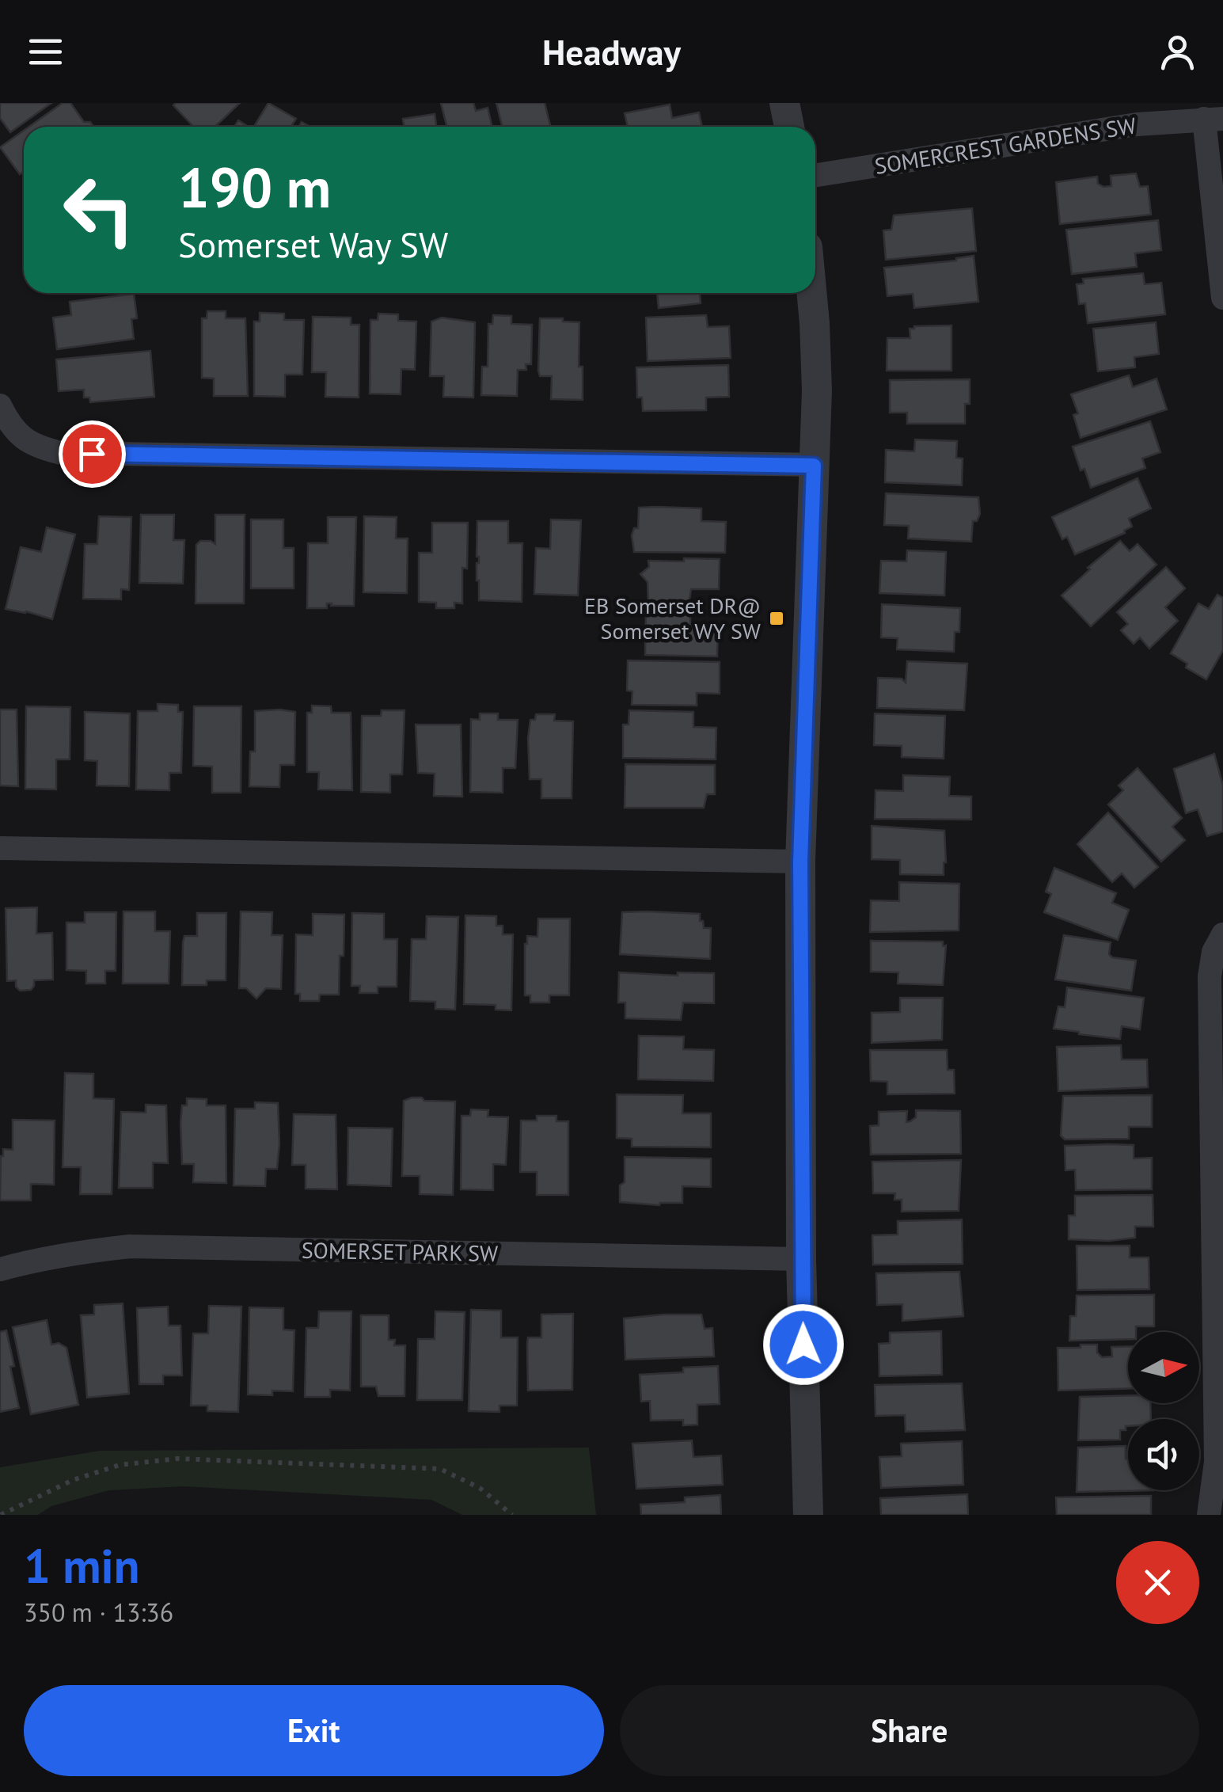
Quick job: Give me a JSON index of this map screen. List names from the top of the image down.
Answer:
{
  "streets": {
    "street": ["SOMERCREST GARDENS SW", "SOMERSET PARK SW"]
  },
  "places": {
    "transit": ["EB Somerset DR@ Somerset WY SW"]
  },
  "north": "right",
  "page": {
    "header": "Headway",
    "turn": ["190 m", "Somerset Way SW"],
    "heading": ["1 min", "350 m · 13:36"],
    "buttons": ["Exit", "Share"]
  }
}
